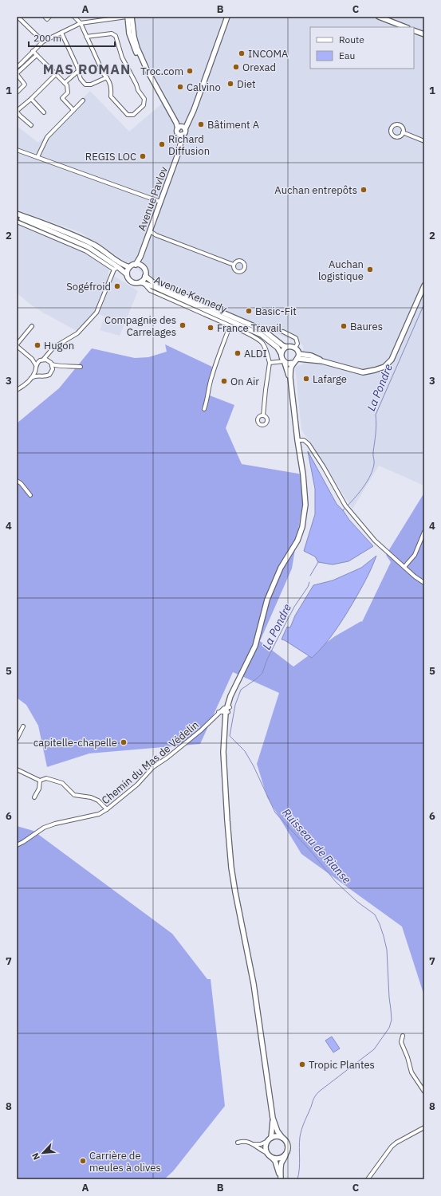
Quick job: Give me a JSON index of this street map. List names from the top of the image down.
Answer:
{
  "streets": {
    "main road": ["Avenue Pavlov", "Avenue Kennedy"],
    "street": ["Chemin du Mas de Védelin"]
  },
  "crossings": [
    ["Avenue Pavlov", "Avenue Kennedy"]
  ],
  "districts": ["MAS ROMAN"],
  "water": ["La Pondre", "Ruisseau de Rianse"],
  "places": [
    "INCOMA",
    "Orexad",
    "Troc.com",
    "Diet",
    "Calvino",
    "Bâtiment A",
    "Richard Diffusion",
    "REGIS LOC",
    "Auchan entrepôts",
    "Auchan logistique",
    "Sogéfroid",
    "Basic-Fit",
    "Compagnie des Carrelages",
    "Baures",
    "France Travail",
    "Hugon",
    "ALDI",
    "Lafarge",
    "On Air",
    "capitelle-chapelle",
    "Tropic Plantes",
    "Carrière de meules à olives"
  ],
  "legend": ["Route", "Eau"],
  "scale_bar": "200 m",
  "north": "bottom left",
  "grid": {
    "columns": ["A", "B", "C"],
    "rows": [
      "1",
      "2",
      "3",
      "4",
      "5",
      "6",
      "7",
      "8"
    ]
  }
}
